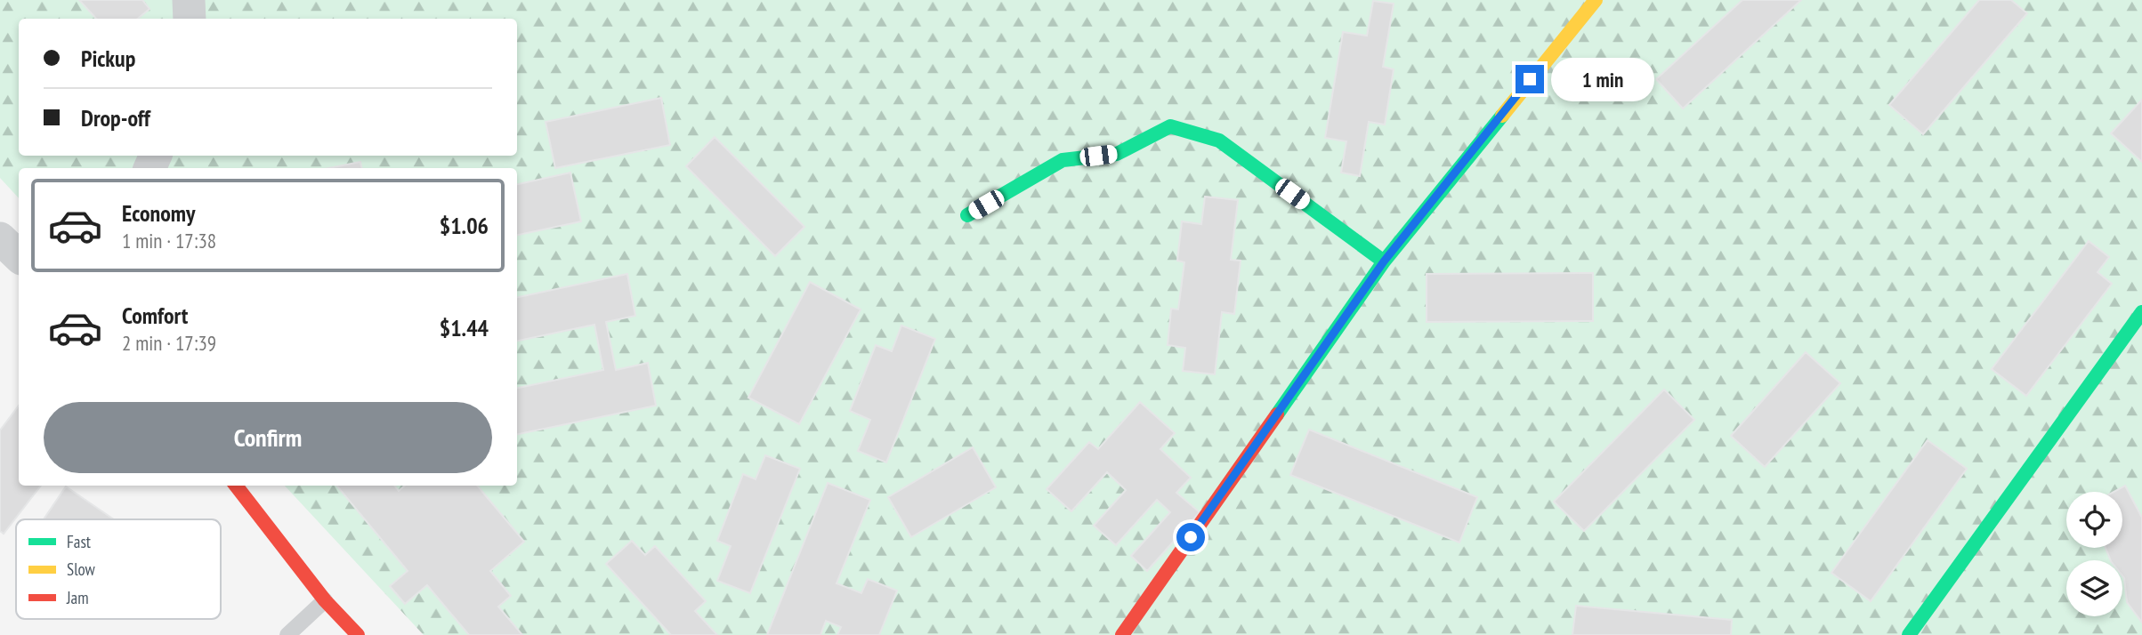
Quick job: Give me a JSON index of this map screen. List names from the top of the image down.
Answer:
{
  "legend": ["Fast", "Slow", "Jam"],
  "page": {
    "banner": ["Pickup", "Drop-off"],
    "bubble": "1 min",
    "list": [
      {
        "name": "Economy",
        "note": "1 min · 17:38",
        "value": "$1.06"
      },
      {
        "name": "Comfort",
        "note": "2 min · 17:39",
        "value": "$1.44"
      }
    ],
    "buttons": "Confirm"
  }
}
